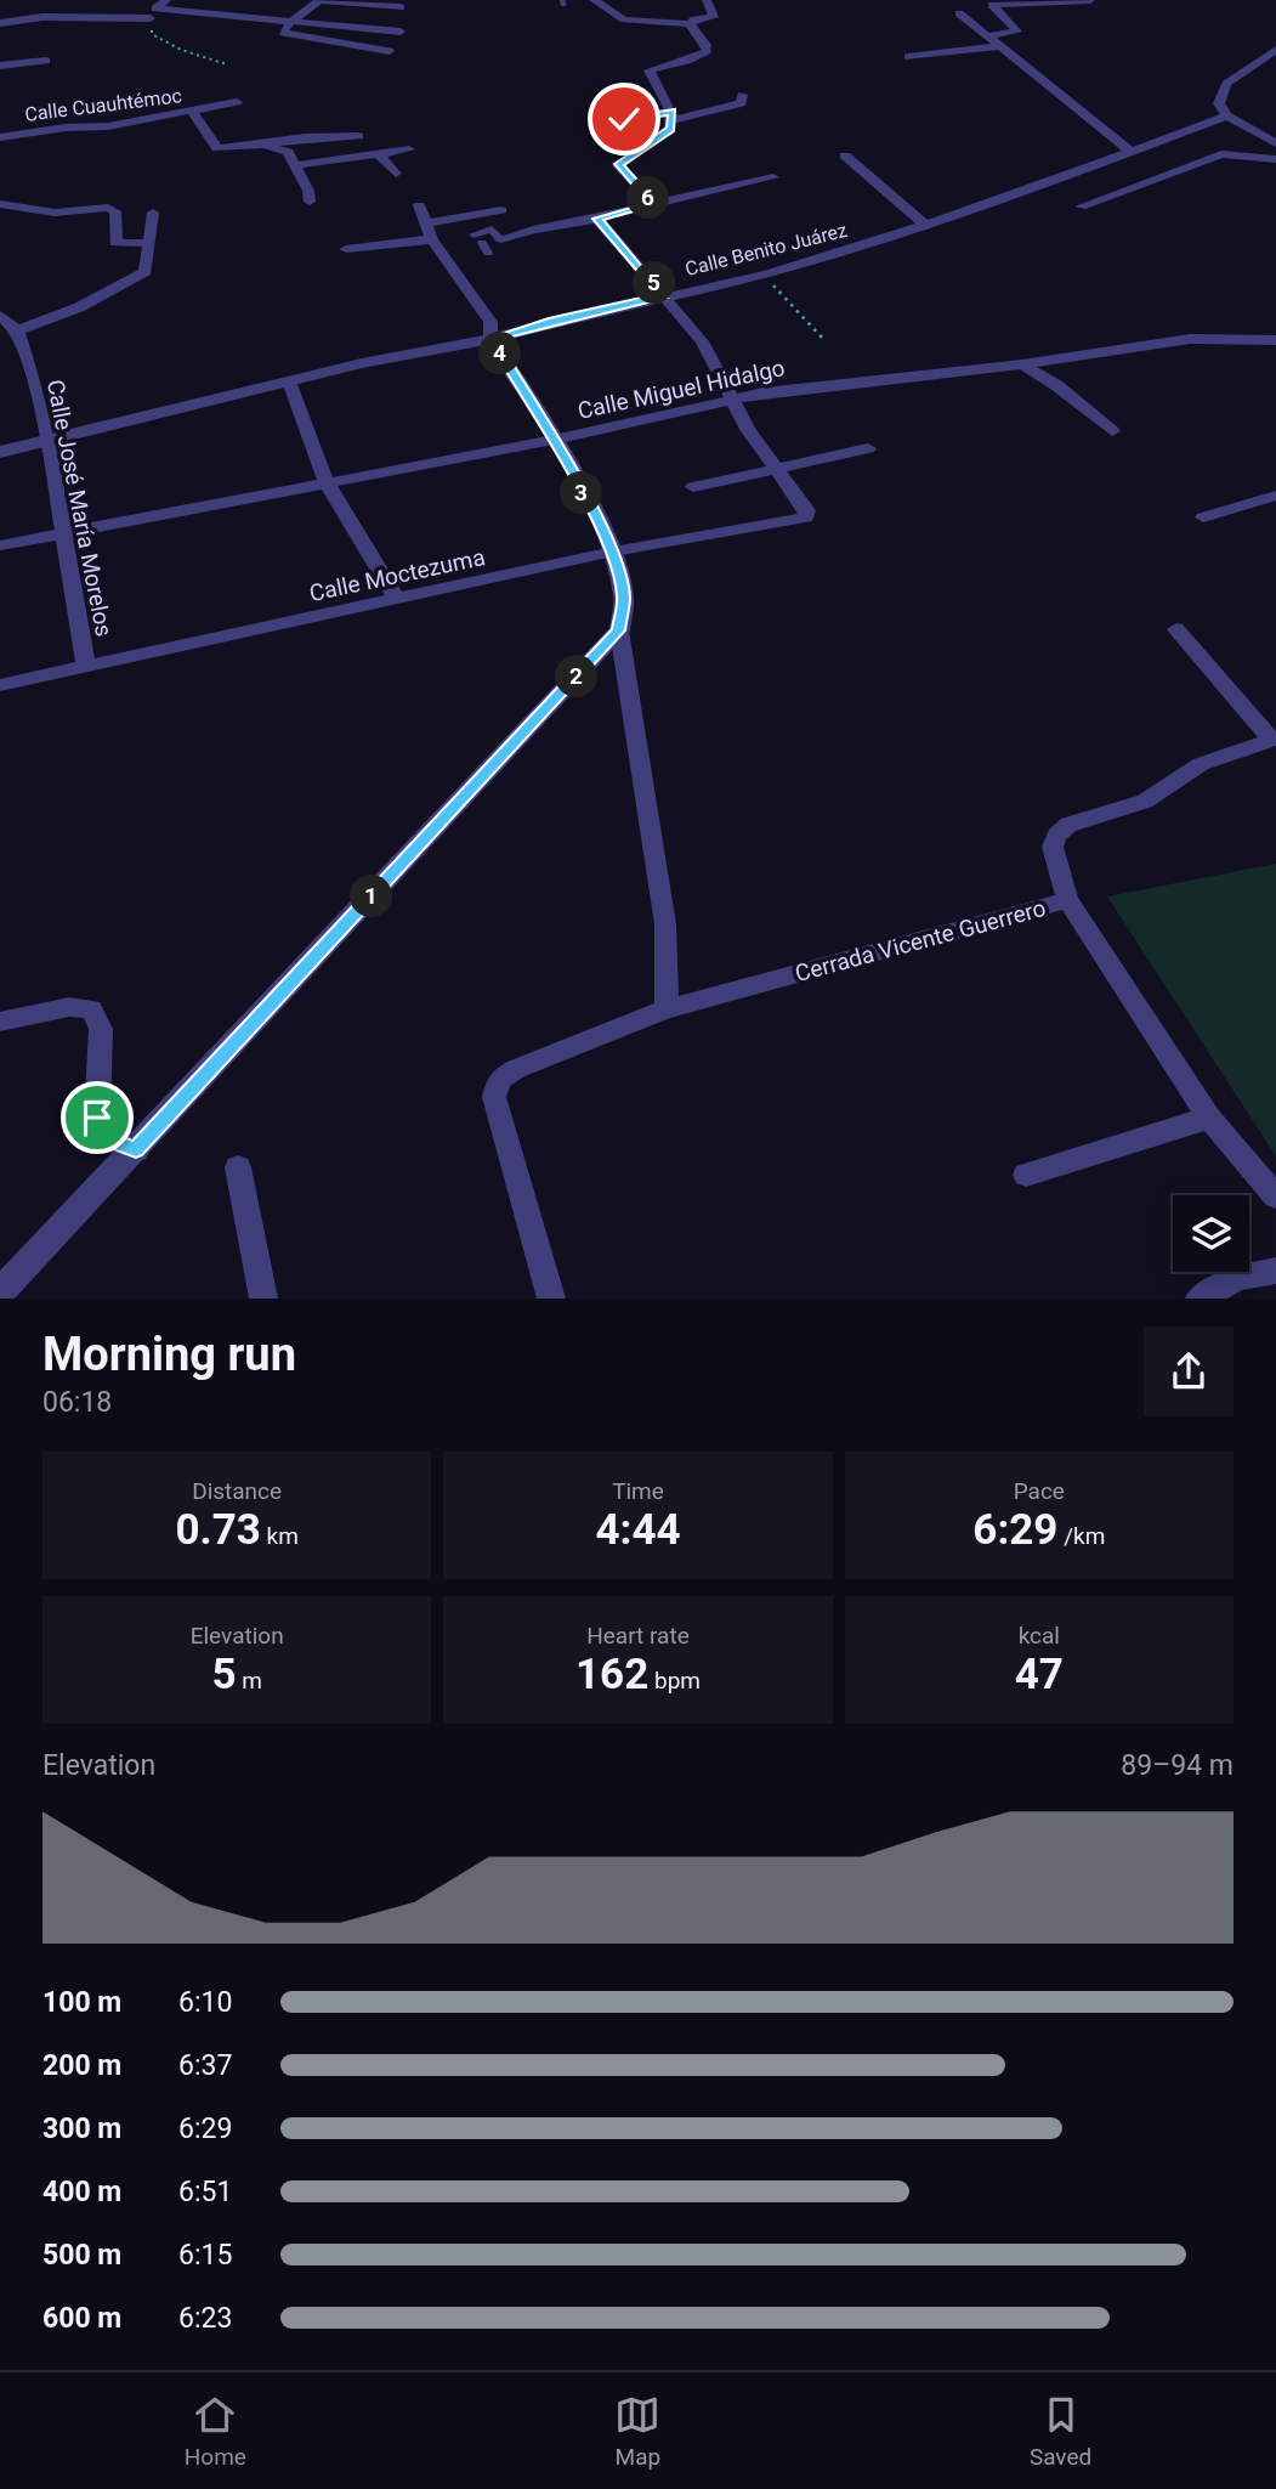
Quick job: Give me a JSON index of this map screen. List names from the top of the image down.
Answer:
{
  "streets": {
    "street": [
      "Calle Cuauhtémoc",
      "Calle Benito Juárez",
      "Calle Miguel Hidalgo",
      "Calle José María Morelos",
      "Calle Moctezuma",
      "Cerrada Vicente Guerrero"
    ]
  },
  "crossings": [
    ["Calle Benito Juárez", "Calle José María Morelos"],
    ["Calle Miguel Hidalgo", "Calle José María Morelos"],
    ["Calle José María Morelos", "Calle Moctezuma"]
  ],
  "page": {
    "pins": [
      "6",
      "5",
      "4",
      "3",
      "2",
      "1"
    ],
    "heading": ["Morning run", "06:18"],
    "stats": [
      ["Distance", "0.73 km"],
      ["Time", "4:44"],
      ["Pace", "6:29 /km"],
      ["Elevation", "5 m"],
      ["Heart rate", "162 bpm"],
      ["kcal", "47"]
    ],
    "chart": ["Elevation", "89–94 m"],
    "list": [
      {
        "name": "100 m",
        "note": "6:10"
      },
      {
        "name": "200 m",
        "note": "6:37"
      },
      {
        "name": "300 m",
        "note": "6:29"
      },
      {
        "name": "400 m",
        "note": "6:51"
      },
      {
        "name": "500 m",
        "note": "6:15"
      },
      {
        "name": "600 m",
        "note": "6:23"
      }
    ],
    "tabs": ["Home", "Map", "Saved"]
  }
}
